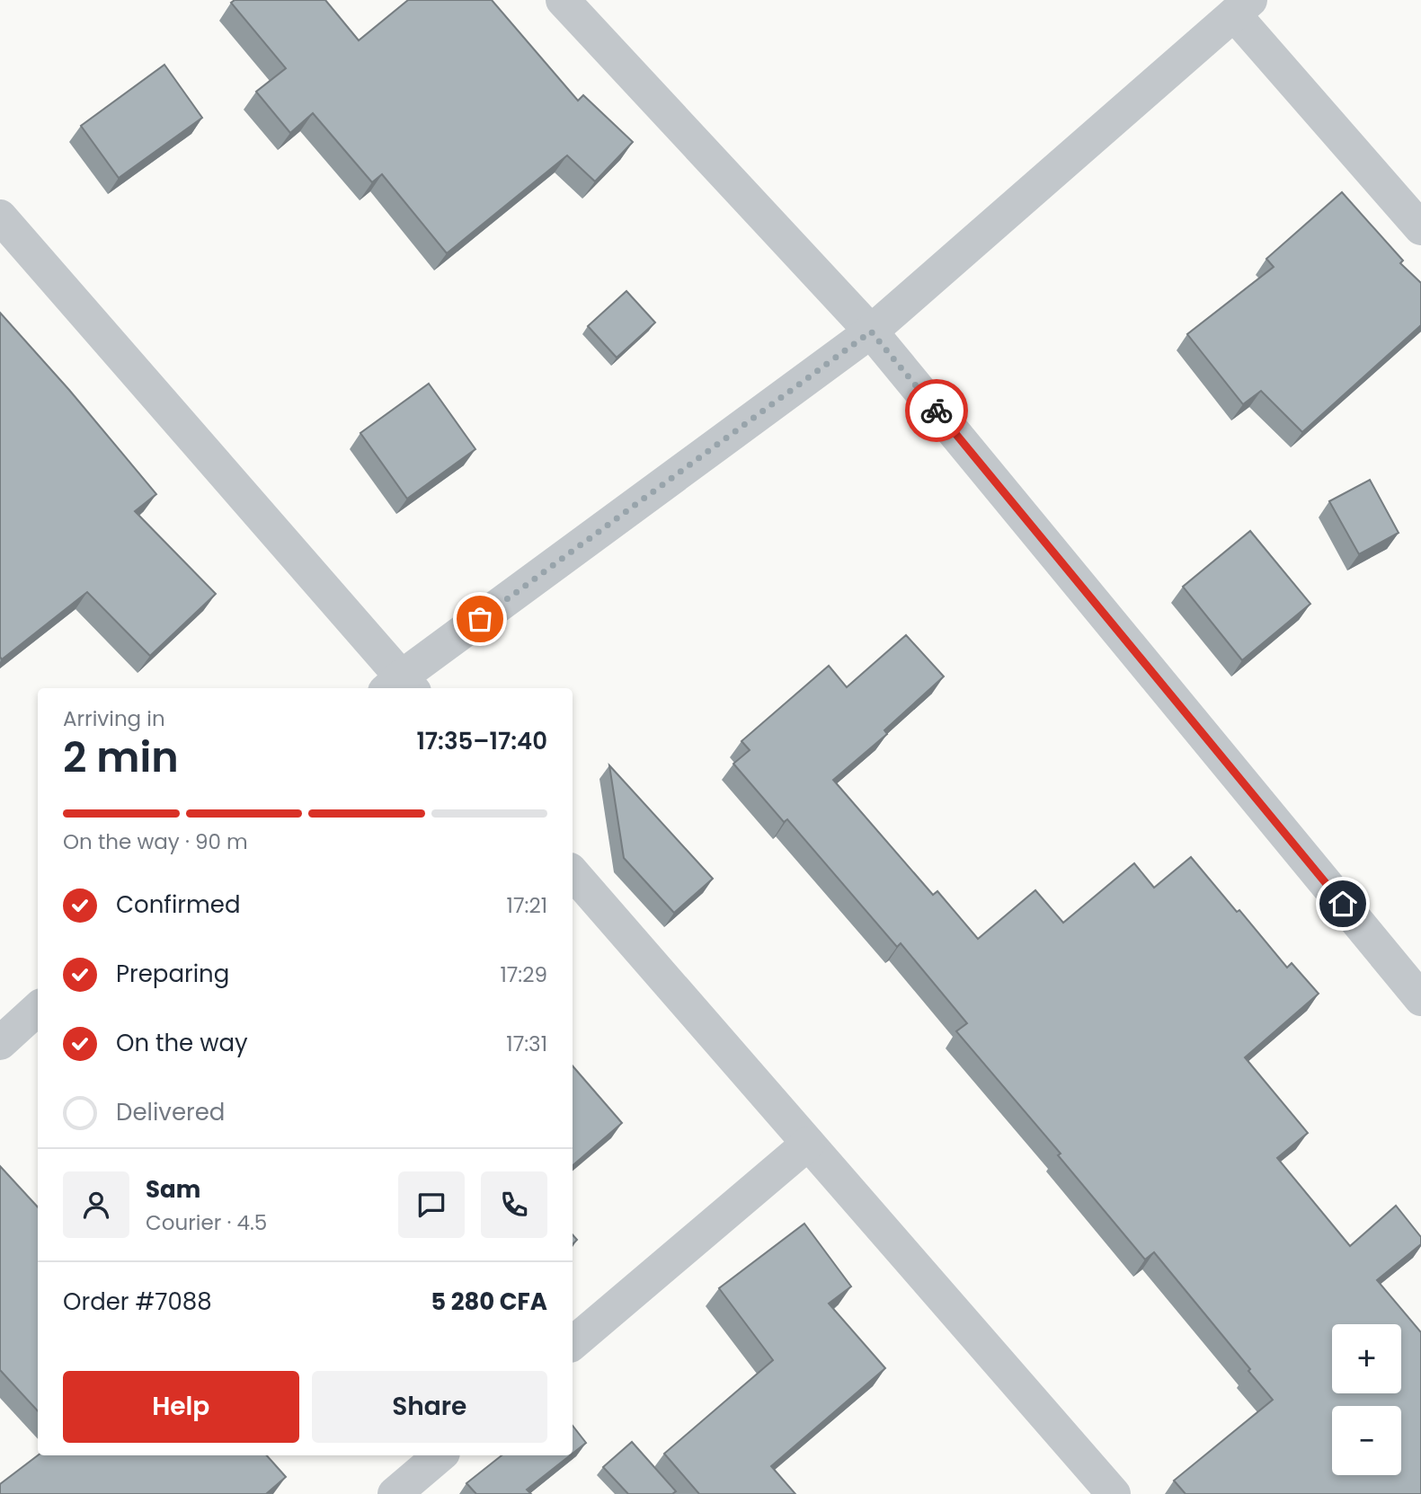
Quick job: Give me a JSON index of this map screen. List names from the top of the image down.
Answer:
{
  "page": {
    "heading": ["2 min", "Arriving in", "17:35–17:40"],
    "panel": [
      "Sam",
      "Courier · 4.5",
      "Order #7088",
      "5 280 CFA"
    ],
    "bar": "On the way · 90 m",
    "list": [
      ["Confirmed", "17:21"],
      ["Preparing", "17:29"],
      ["On the way", "17:31"],
      "Delivered"
    ],
    "map_buttons": ["+", "−"],
    "buttons": ["Help", "Share"]
  }
}
